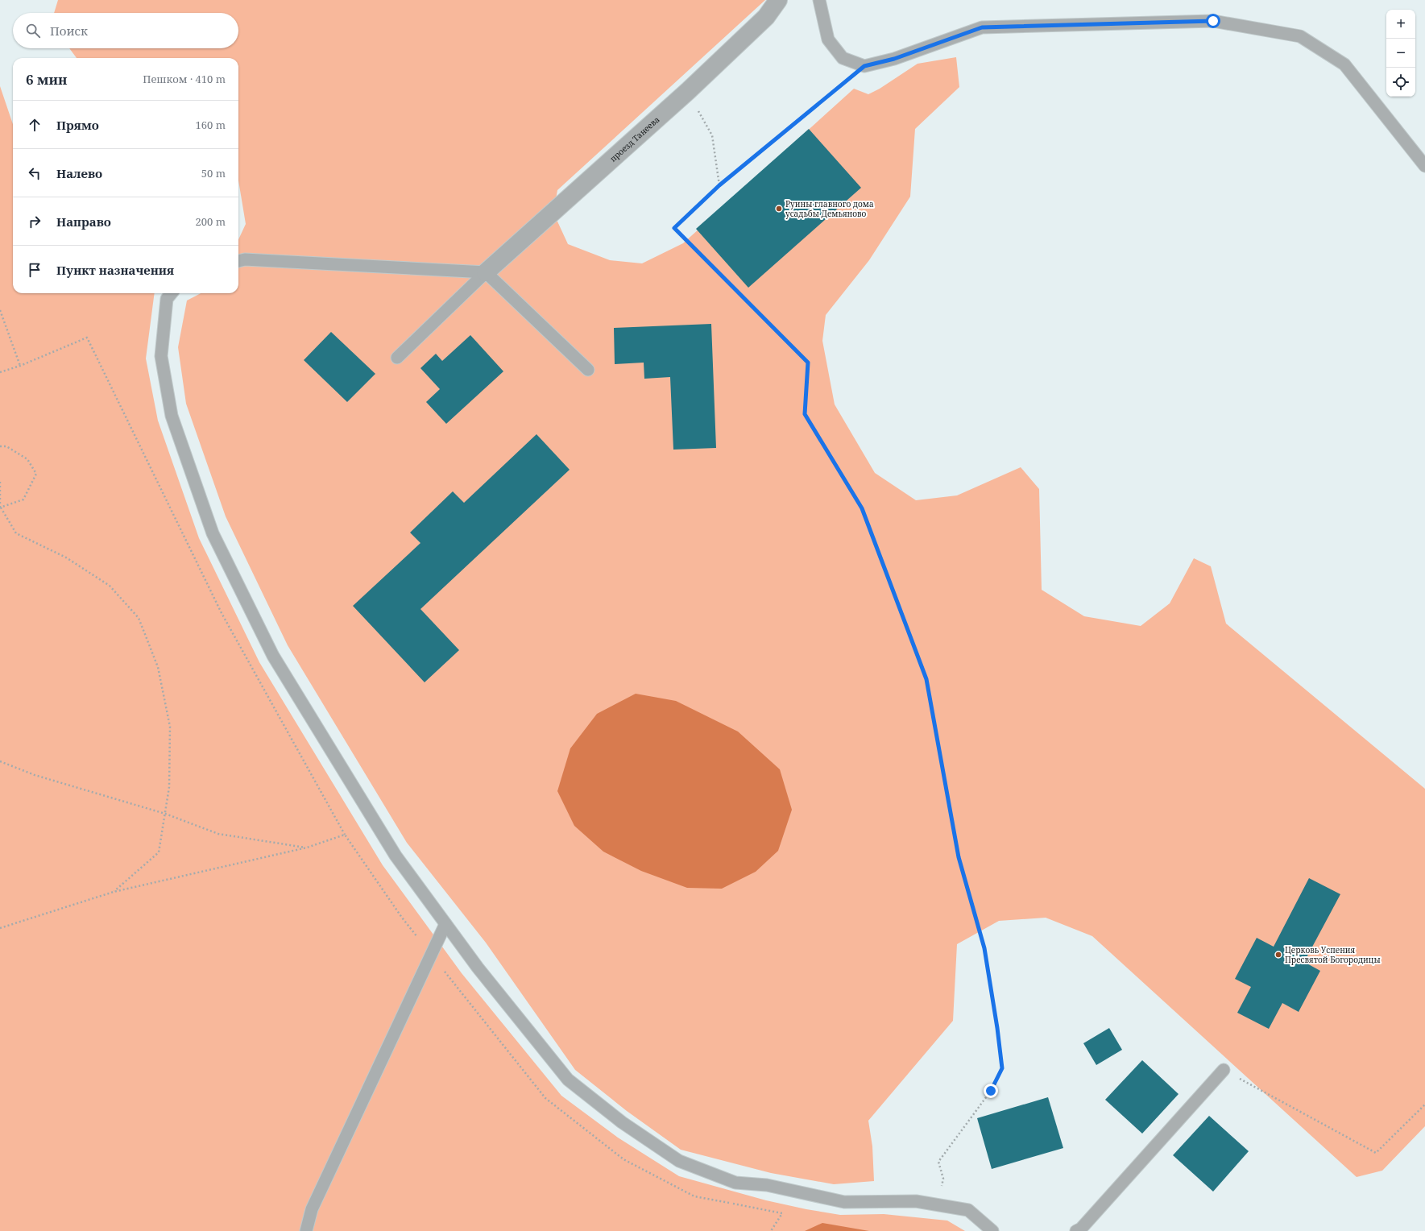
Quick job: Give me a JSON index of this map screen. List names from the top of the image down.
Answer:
{
  "streets": {
    "street": ["проезд Танеева"]
  },
  "places": ["Руины главного дома усадьбы Демьяново", "Церковь Успения Пресвятой Богородицы"],
  "page": {
    "map_buttons": ["+", "−"],
    "search": "Поиск",
    "heading": ["6 мин", "Пешком · 410 m"],
    "list": [
      ["Прямо", "160 m"],
      ["Налево", "50 m"],
      ["Направо", "200 m"],
      "Пункт назначения"
    ]
  }
}
